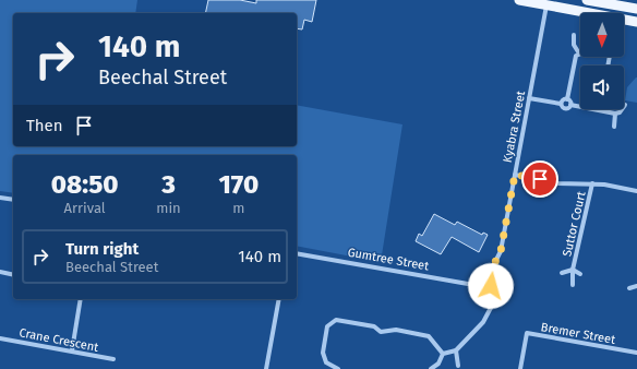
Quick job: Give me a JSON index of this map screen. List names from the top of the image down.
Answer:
{
  "streets": {
    "street": [
      "Kyabra Street",
      "Suttor Court",
      "Gumtree Street",
      "Bremer Street",
      "Crane Crescent"
    ]
  },
  "crossings": [
    ["Kyabra Street", "Gumtree Street"]
  ],
  "north": "bottom",
  "page": {
    "turn": ["140 m", "Beechal Street"],
    "then": "Then",
    "eta": [
      "08:50",
      "Arrival",
      "3",
      "min",
      "170",
      "m"
    ],
    "list": [
      {
        "name": "Turn right",
        "note": "Beechal Street",
        "value": "140 m"
      }
    ]
  }
}
